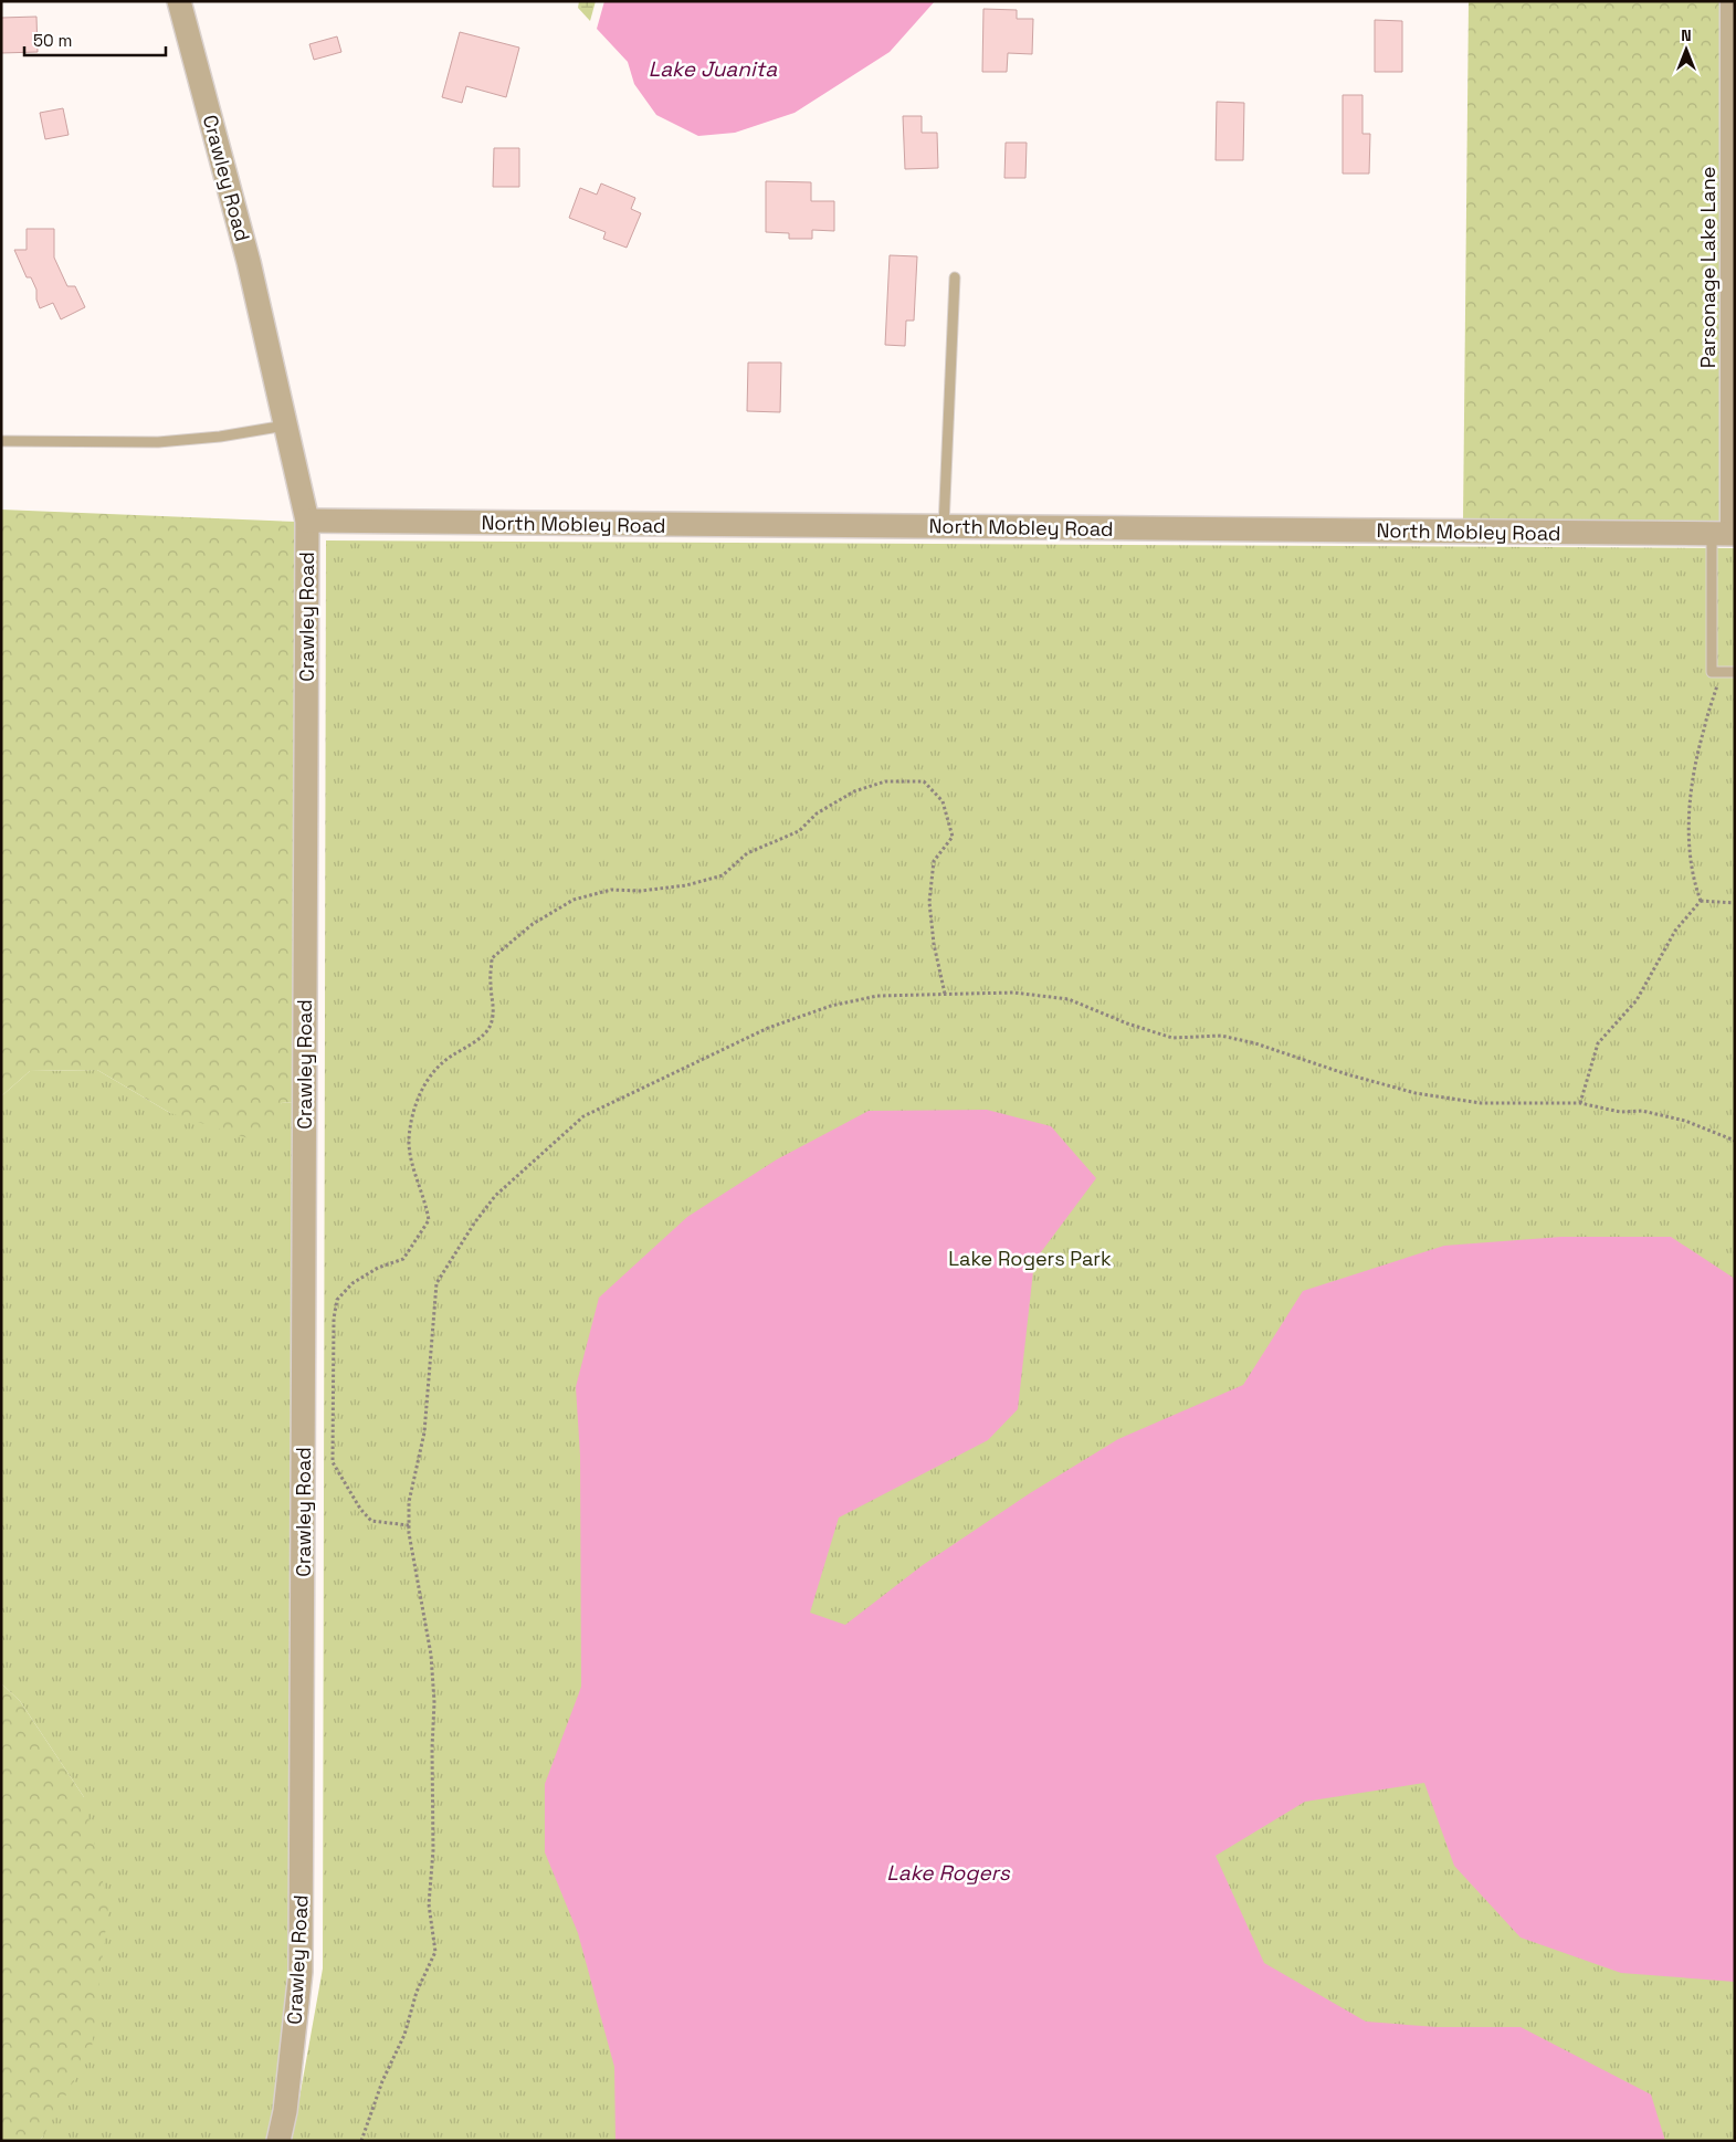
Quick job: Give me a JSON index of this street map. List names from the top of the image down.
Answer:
{
  "streets": {
    "street": ["Crawley Road", "Parsonage Lake Lane", "North Mobley Road"]
  },
  "crossings": [
    ["Crawley Road", "North Mobley Road"],
    ["Parsonage Lake Lane", "North Mobley Road"]
  ],
  "water": ["Lake Juanita", "Lake Rogers"],
  "parks": ["Lake Rogers Park"],
  "scale_bar": "50 m",
  "north": "top"
}
